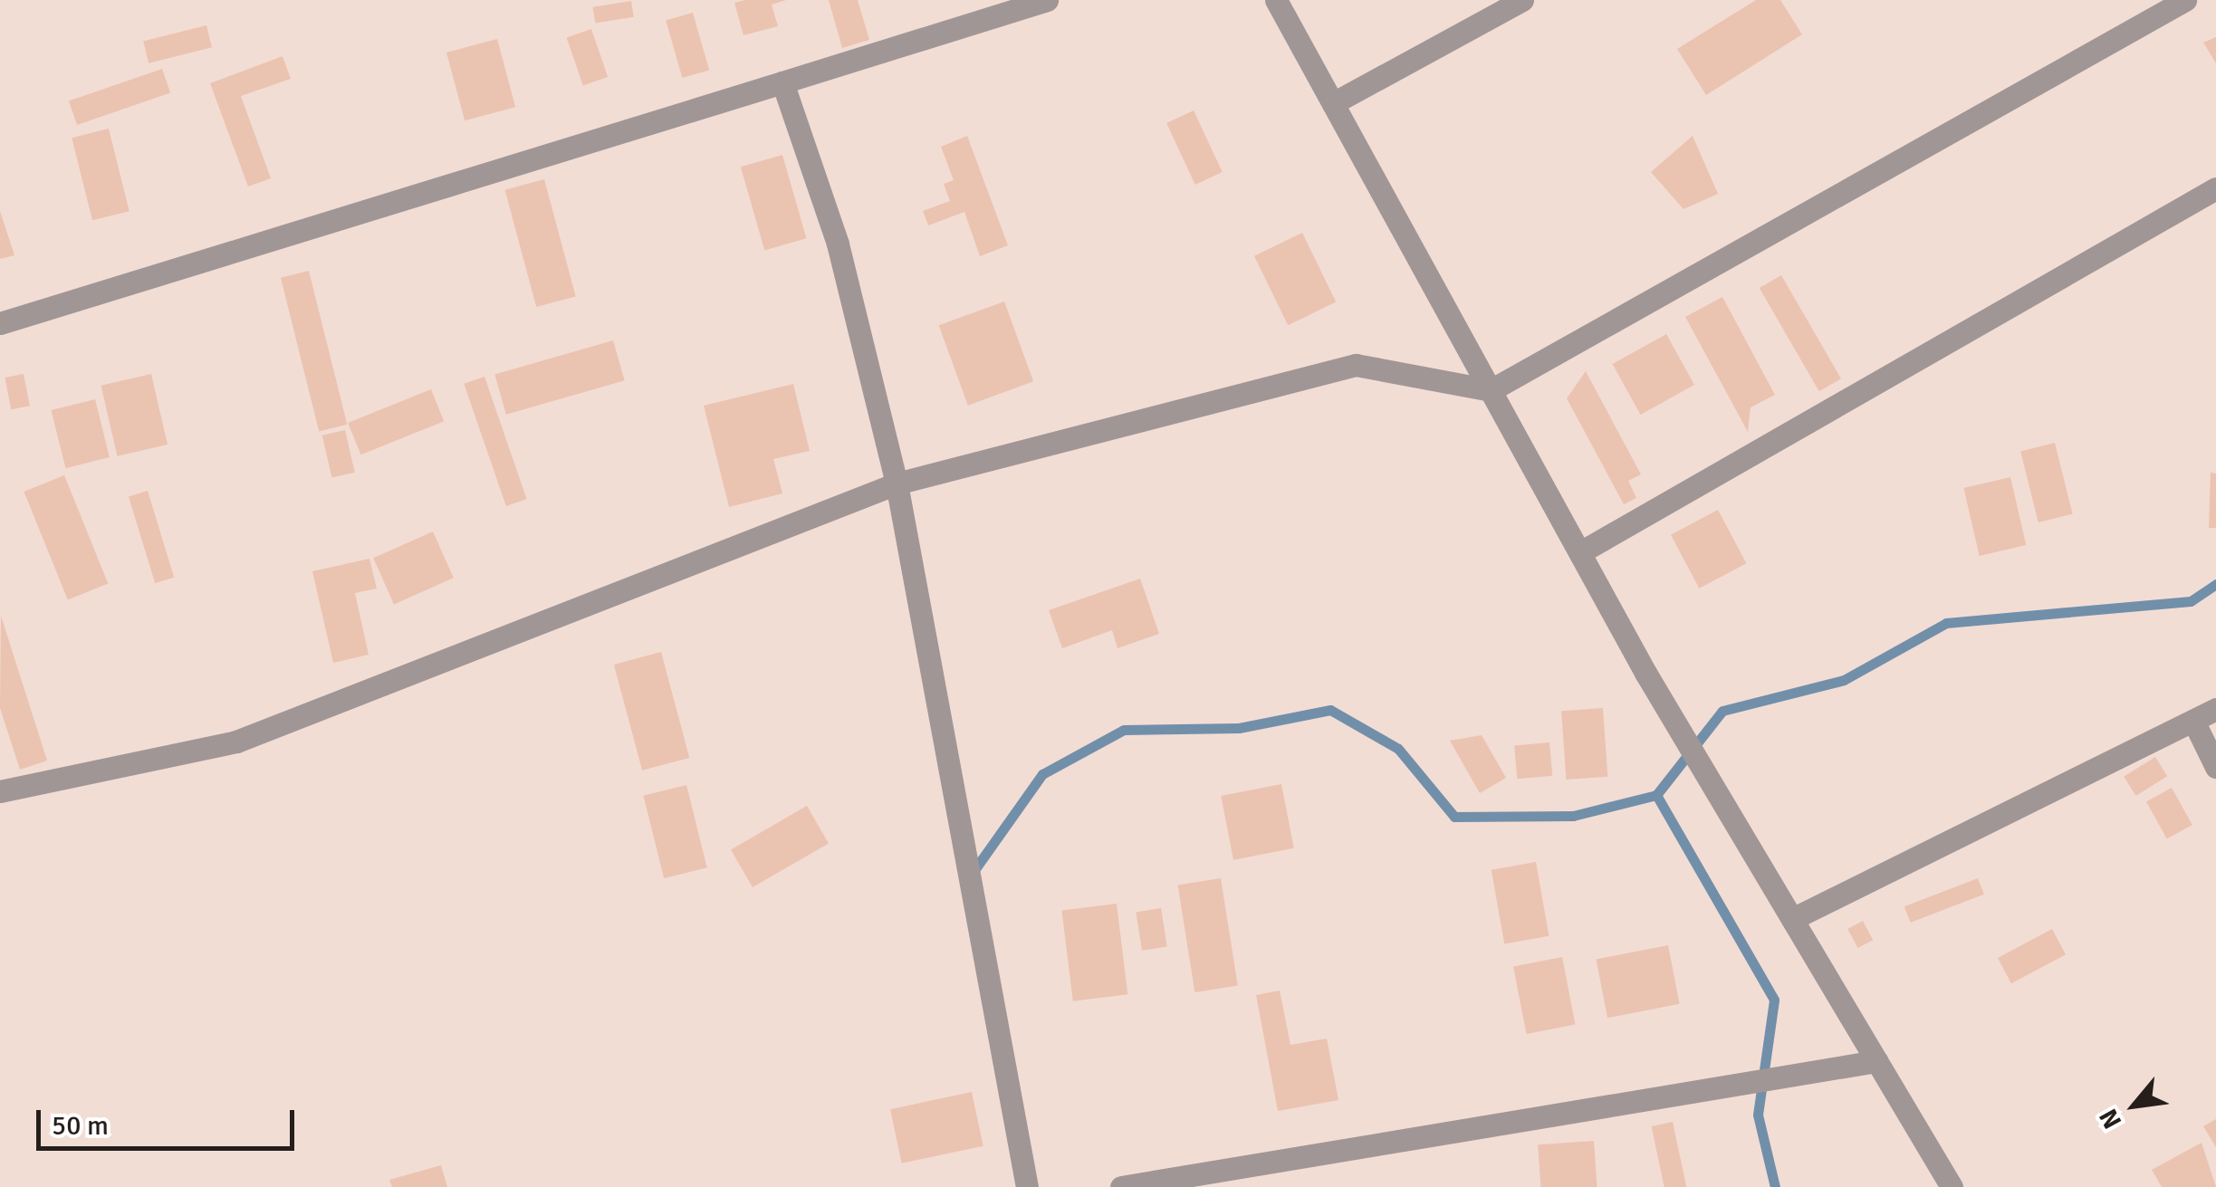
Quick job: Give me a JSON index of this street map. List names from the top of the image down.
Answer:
{
  "scale_bar": "50 m",
  "north": "bottom left"
}
